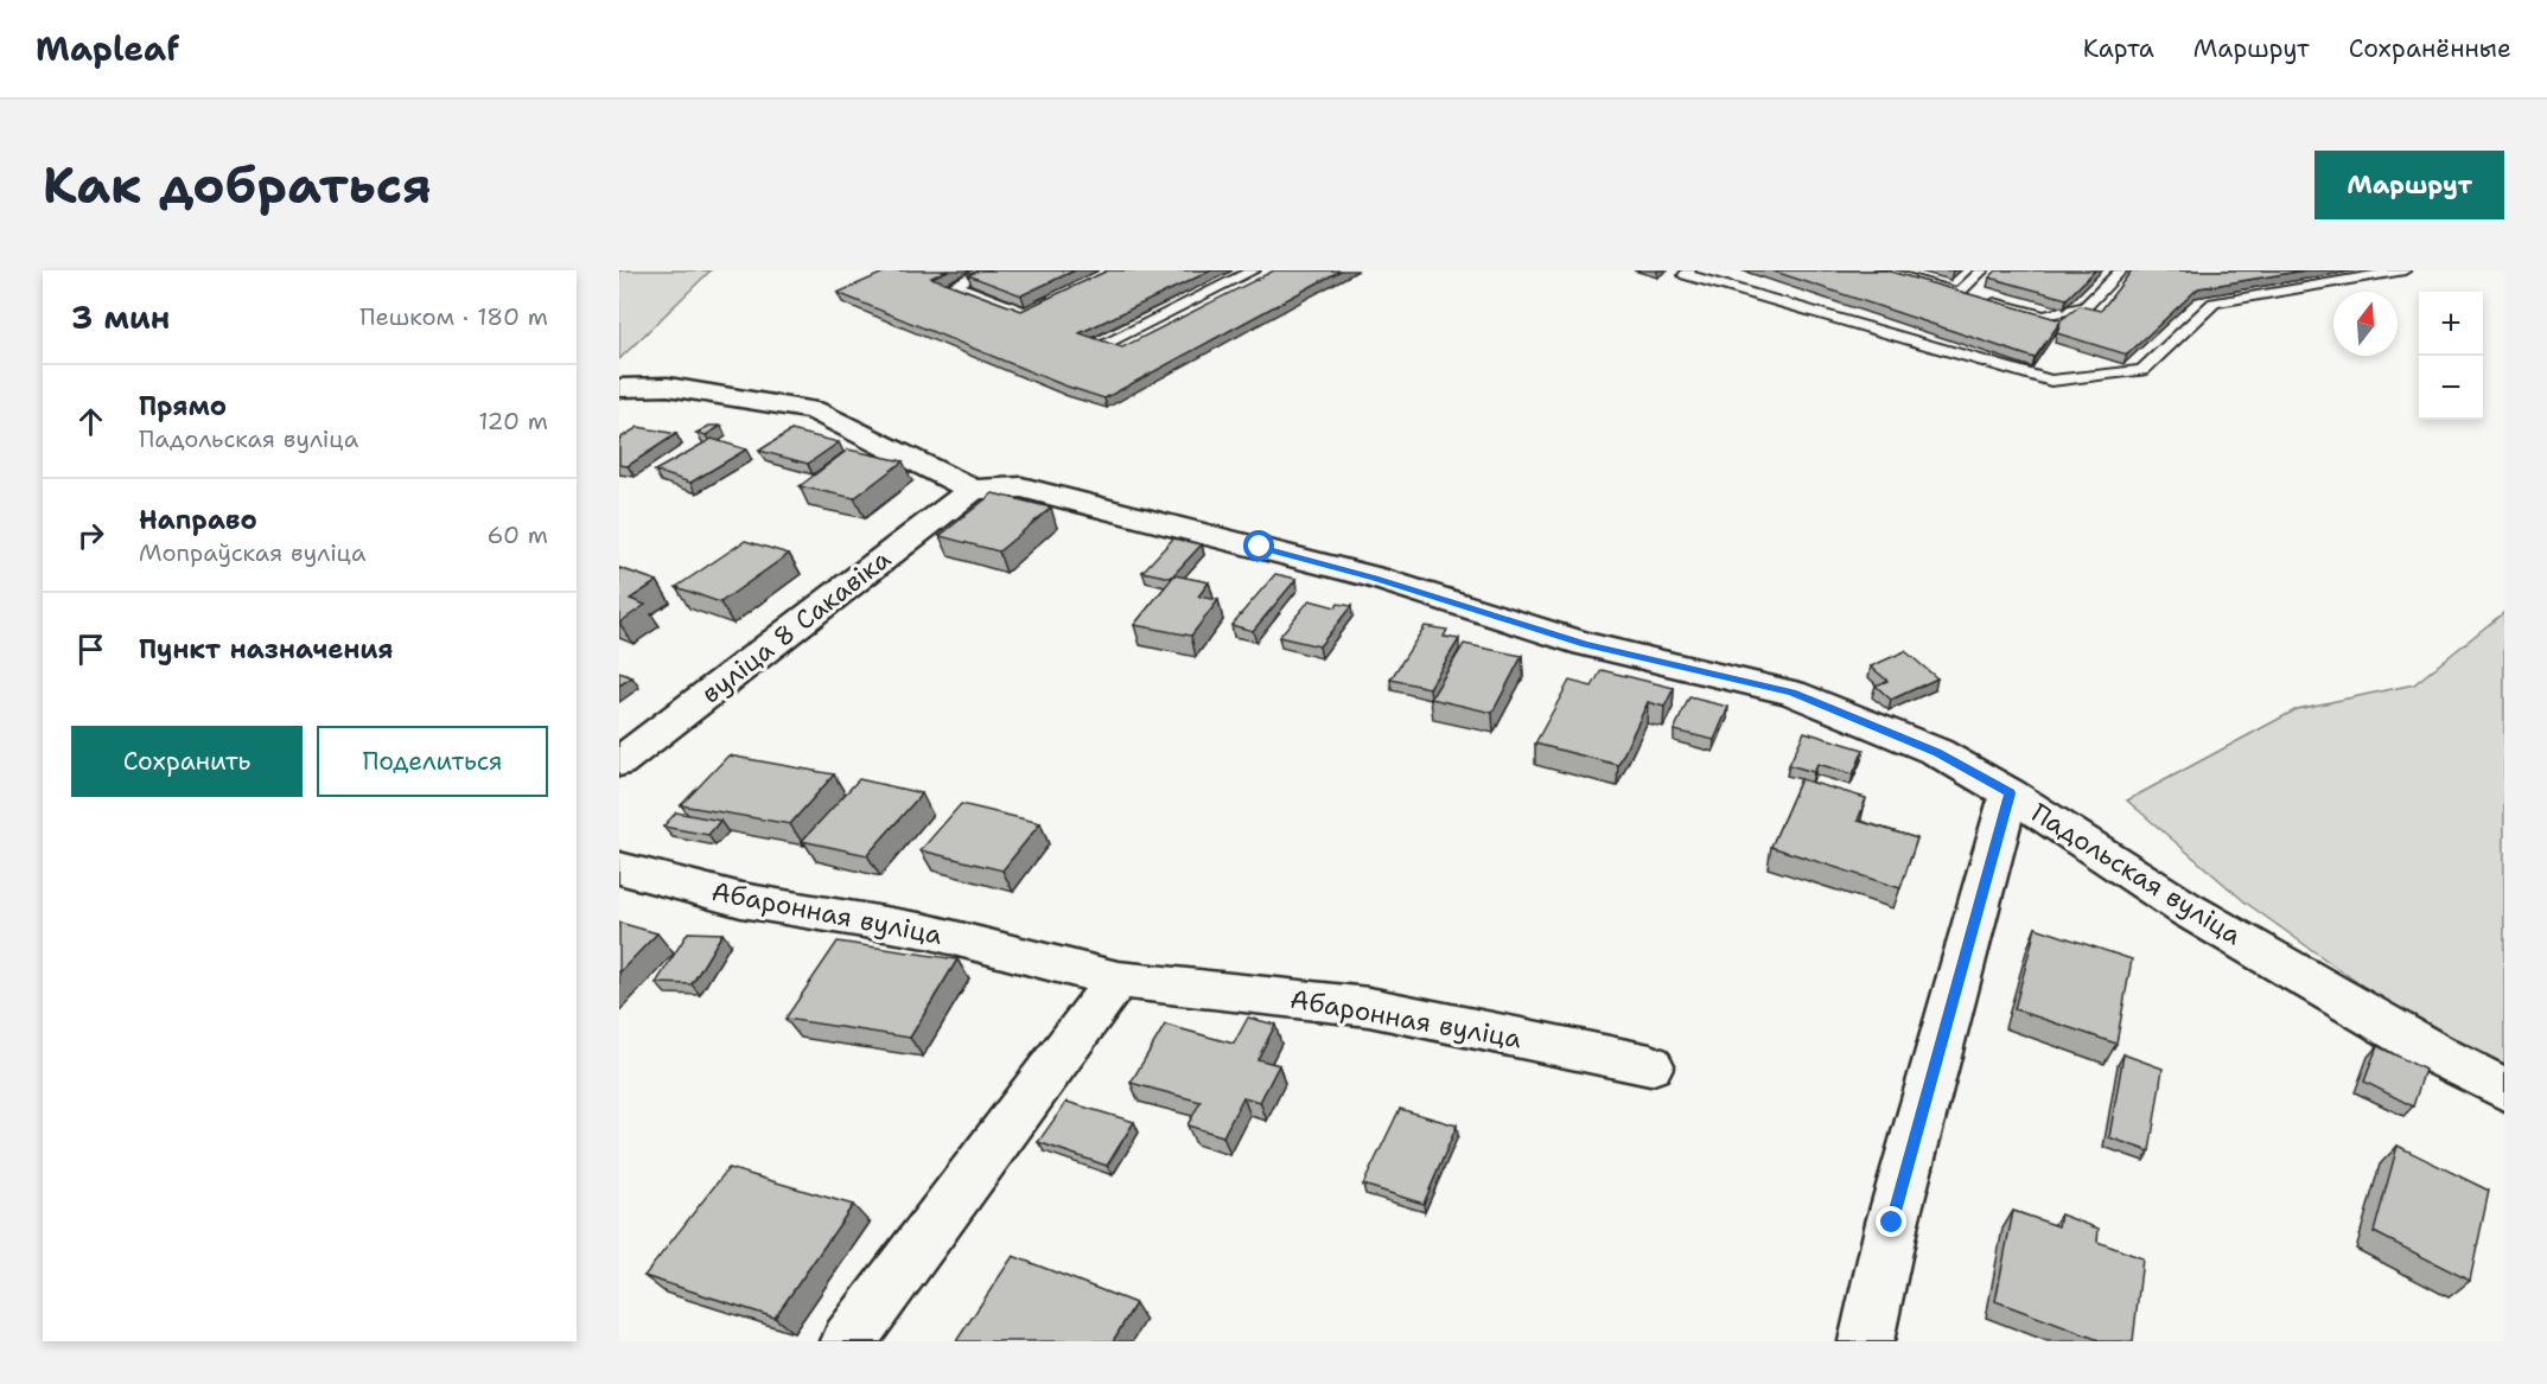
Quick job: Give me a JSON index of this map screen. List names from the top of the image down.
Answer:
{
  "streets": {
    "street": ["вуліца 8 Сакавіка", "Падольская вуліца", "Абаронная вуліца"]
  },
  "crossings": [
    ["вуліца 8 Сакавіка", "Падольская вуліца"]
  ],
  "north": "top",
  "page": {
    "header": "Mapleaf",
    "nav": ["Карта", "Маршрут", "Сохранённые"],
    "buttons": [
      "Маршрут",
      ["Сохранить", "Поделиться"]
    ],
    "title": "Как добраться",
    "heading": ["3 мин", "Пешком · 180 m"],
    "map_buttons": ["+", "−"],
    "list": [
      ["Прямо", "Падольская вуліца", "120 m"],
      ["Направо", "Мопраўская вуліца", "60 m"],
      "Пункт назначения"
    ]
  }
}
